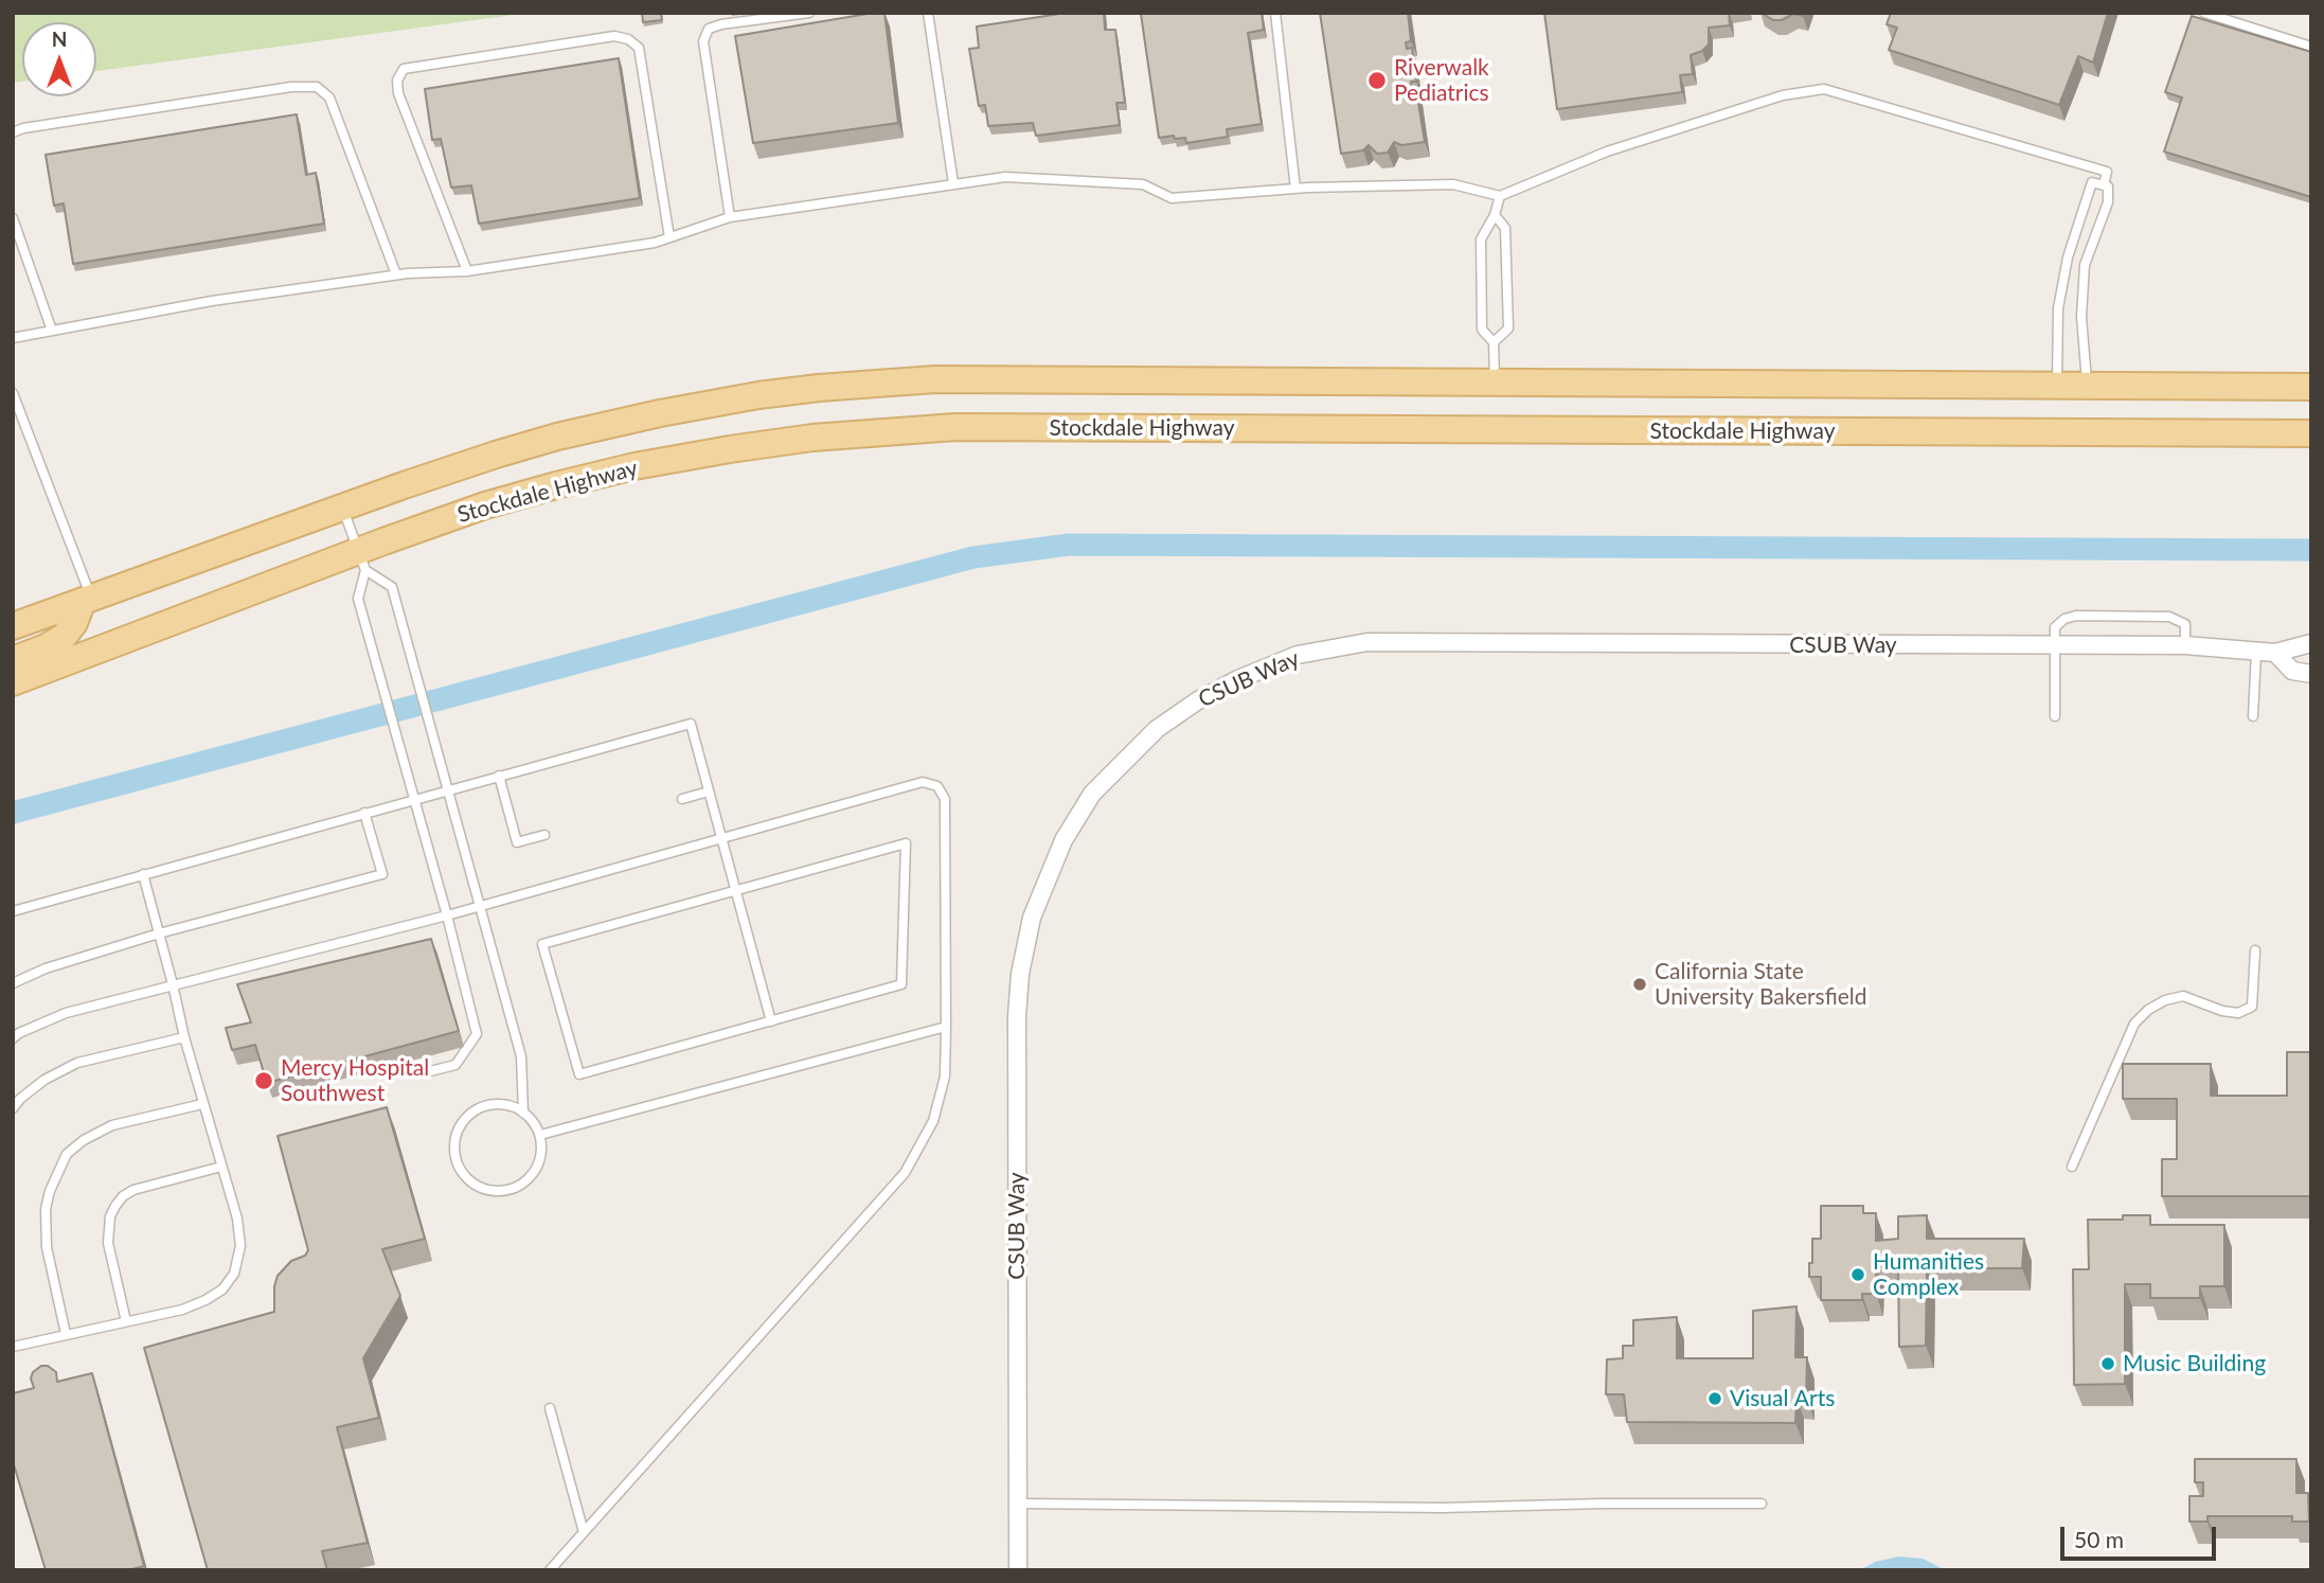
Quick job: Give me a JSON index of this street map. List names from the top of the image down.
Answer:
{
  "streets": {
    "main road": ["Stockdale Highway"],
    "street": ["CSUB Way"]
  },
  "places": [
    "Riverwalk Pediatrics",
    "California State University Bakersfield",
    "Mercy Hospital Southwest",
    "Humanities Complex",
    "Music Building",
    "Visual Arts"
  ],
  "scale_bar": "50 m",
  "north": "top"
}
